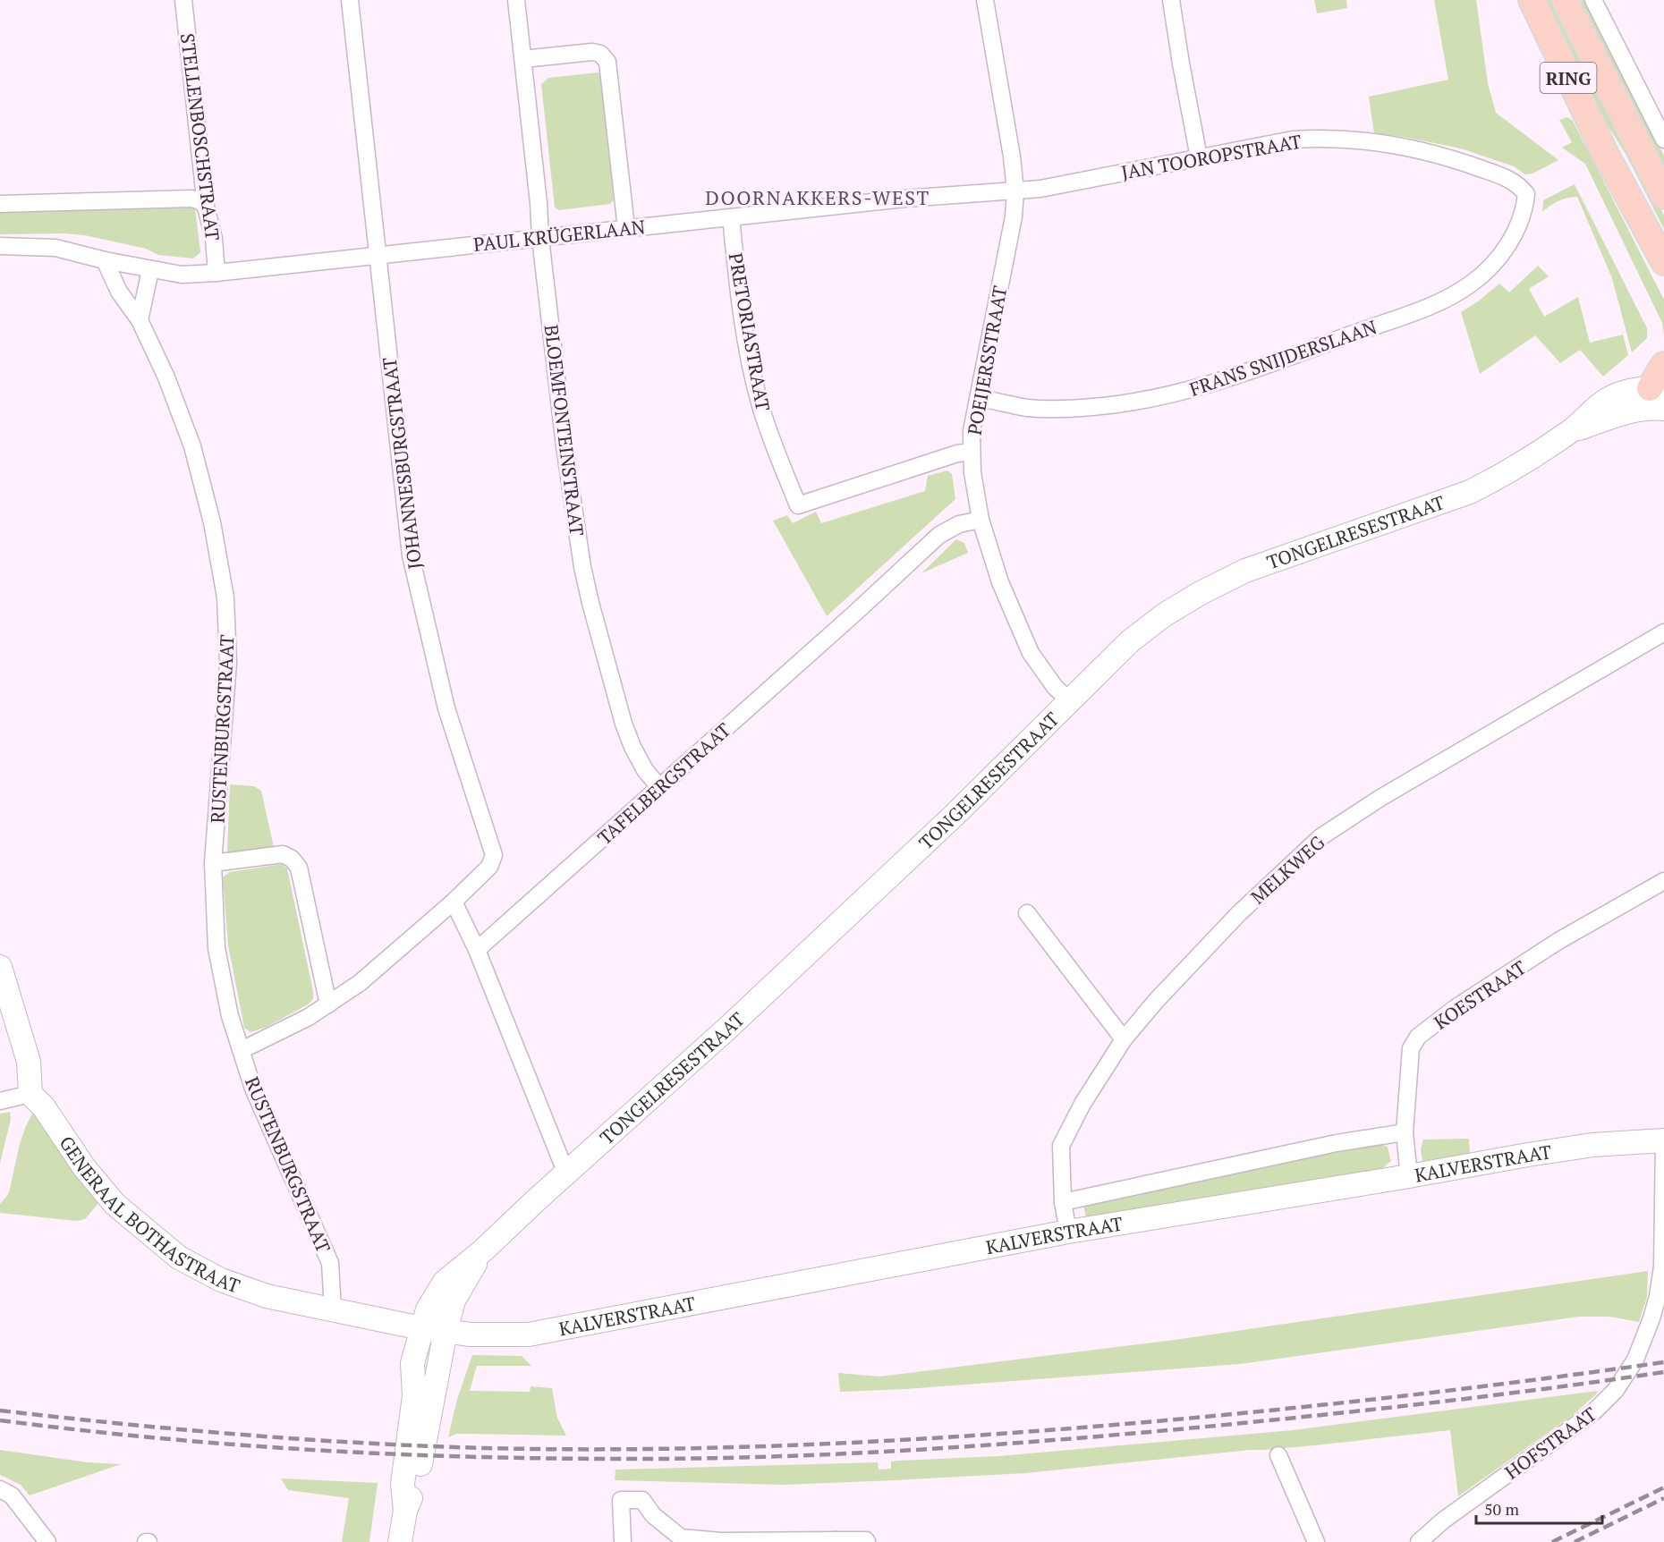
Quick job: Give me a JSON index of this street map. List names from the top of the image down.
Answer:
{
  "streets": {
    "main road": [
      "RING",
      "TONGELRESESTRAAT",
      "KALVERSTRAAT",
      "GENERAAL BOTHASTRAAT"
    ],
    "street": [
      "STELLENBOSCHSTRAAT",
      "JAN TOOROPSTRAAT",
      "PAUL KRÜGERLAAN",
      "PRETORIASTRAAT",
      "FRANS SNIJDERSLAAN",
      "POEIJERSSTRAAT",
      "BLOEMFONTEINSTRAAT",
      "JOHANNESBURGSTRAAT",
      "RUSTENBURGSTRAAT",
      "TAFELBERGSTRAAT",
      "MELKWEG",
      "KOESTRAAT",
      "HOFSTRAAT"
    ]
  },
  "crossings": [
    ["STELLENBOSCHSTRAAT", "PAUL KRÜGERLAAN"],
    ["JAN TOOROPSTRAAT", "PAUL KRÜGERLAAN"],
    ["JAN TOOROPSTRAAT", "FRANS SNIJDERSLAAN"],
    ["JAN TOOROPSTRAAT", "POEIJERSSTRAAT"],
    ["PAUL KRÜGERLAAN", "PRETORIASTRAAT"],
    ["PAUL KRÜGERLAAN", "POEIJERSSTRAAT"],
    ["PAUL KRÜGERLAAN", "BLOEMFONTEINSTRAAT"],
    ["PAUL KRÜGERLAAN", "JOHANNESBURGSTRAAT"],
    ["PAUL KRÜGERLAAN", "RUSTENBURGSTRAAT"],
    ["PRETORIASTRAAT", "POEIJERSSTRAAT"],
    ["FRANS SNIJDERSLAAN", "POEIJERSSTRAAT"],
    ["POEIJERSSTRAAT", "TONGELRESESTRAAT"],
    ["POEIJERSSTRAAT", "TAFELBERGSTRAAT"],
    ["BLOEMFONTEINSTRAAT", "TAFELBERGSTRAAT"],
    ["TONGELRESESTRAAT", "KALVERSTRAAT"],
    ["TONGELRESESTRAAT", "GENERAAL BOTHASTRAAT"],
    ["RUSTENBURGSTRAAT", "GENERAAL BOTHASTRAAT"],
    ["MELKWEG", "KALVERSTRAAT"],
    ["KOESTRAAT", "KALVERSTRAAT"],
    ["KALVERSTRAAT", "GENERAAL BOTHASTRAAT"],
    ["KALVERSTRAAT", "HOFSTRAAT"]
  ],
  "districts": ["DOORNAKKERS-WEST"],
  "scale_bar": "50 m"
}
